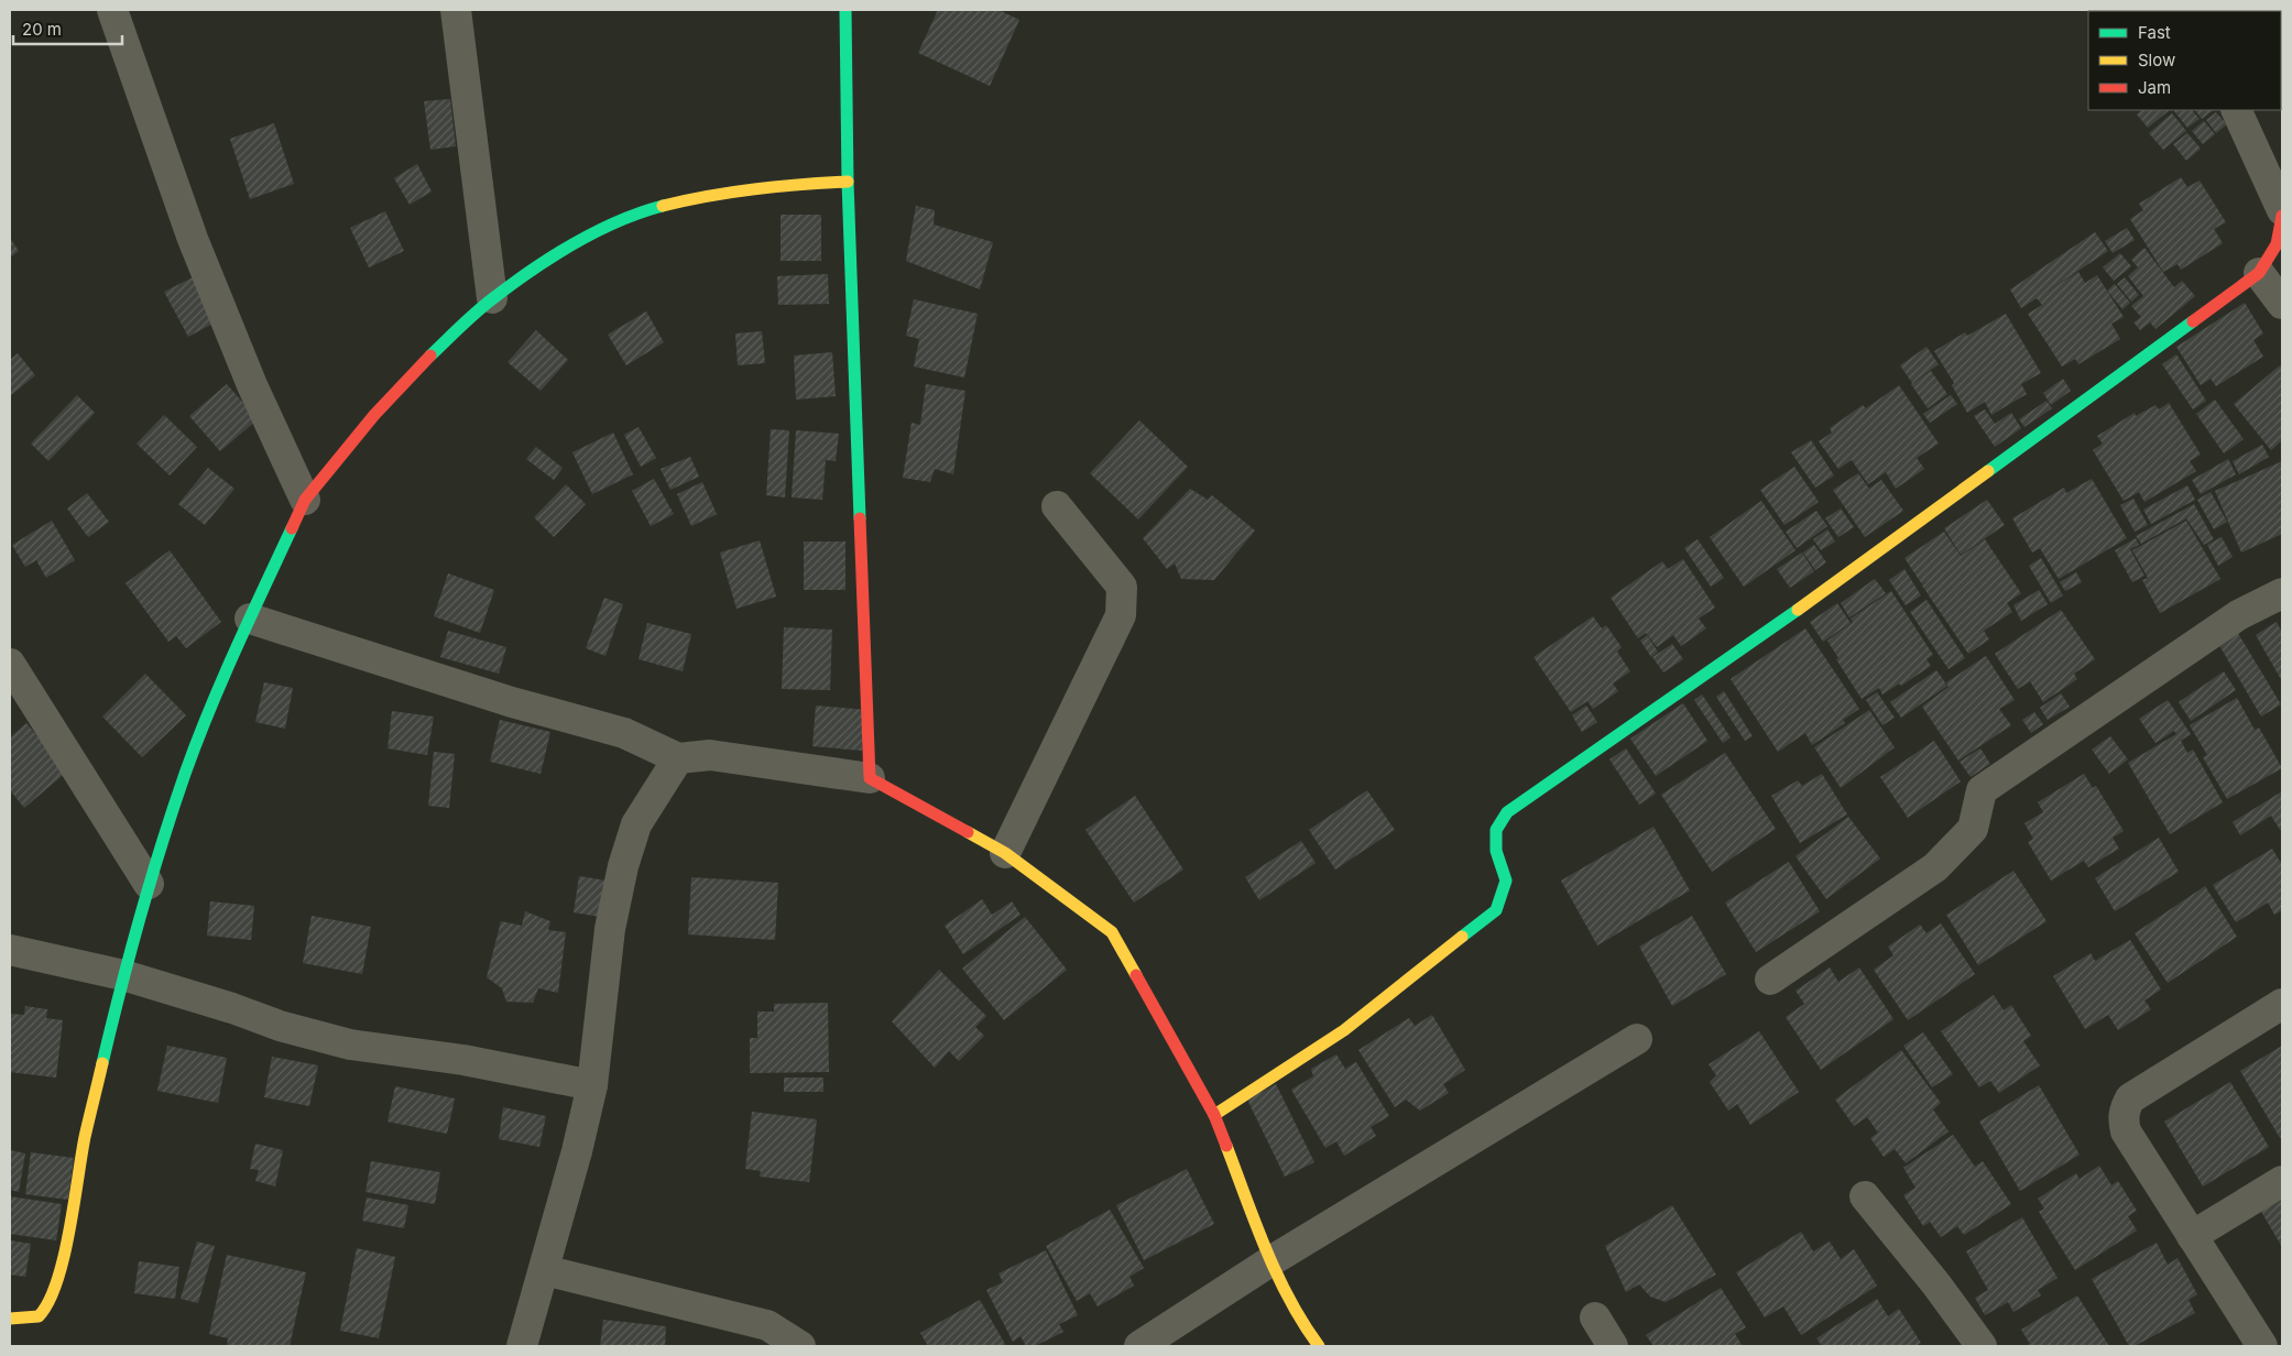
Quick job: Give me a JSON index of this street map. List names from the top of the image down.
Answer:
{
  "legend": ["Fast", "Slow", "Jam"],
  "scale_bar": "20 m"
}
